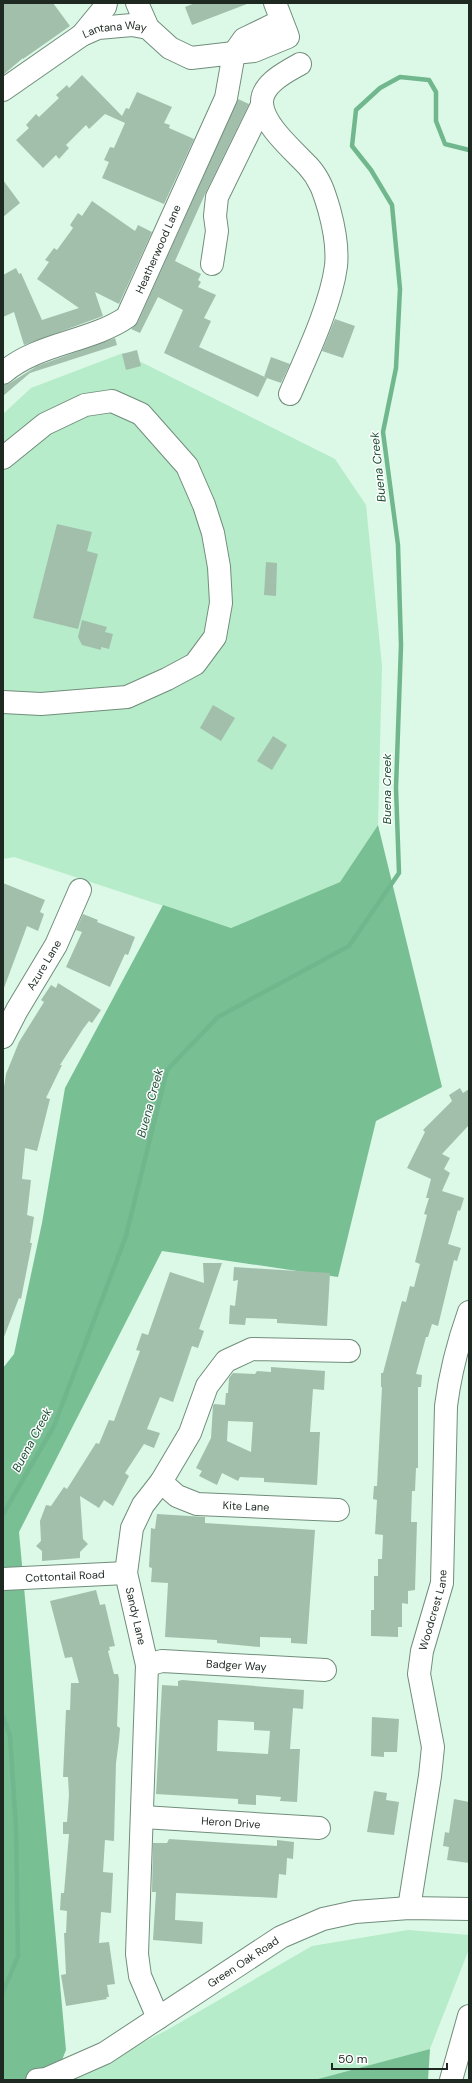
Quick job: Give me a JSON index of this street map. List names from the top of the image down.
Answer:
{
  "streets": {
    "street": [
      "Lantana Way",
      "Heatherwood Lane",
      "Azure Lane",
      "Kite Lane",
      "Cottontail Road",
      "Woodcrest Lane",
      "Sandy Lane",
      "Badger Way",
      "Heron Drive",
      "Green Oak Road"
    ]
  },
  "crossings": [
    ["Lantana Way", "Heatherwood Lane"],
    ["Kite Lane", "Sandy Lane"],
    ["Cottontail Road", "Sandy Lane"],
    ["Woodcrest Lane", "Green Oak Road"],
    ["Sandy Lane", "Badger Way"],
    ["Sandy Lane", "Heron Drive"],
    ["Sandy Lane", "Green Oak Road"]
  ],
  "water": ["Buena Creek"],
  "scale_bar": "50 m"
}
